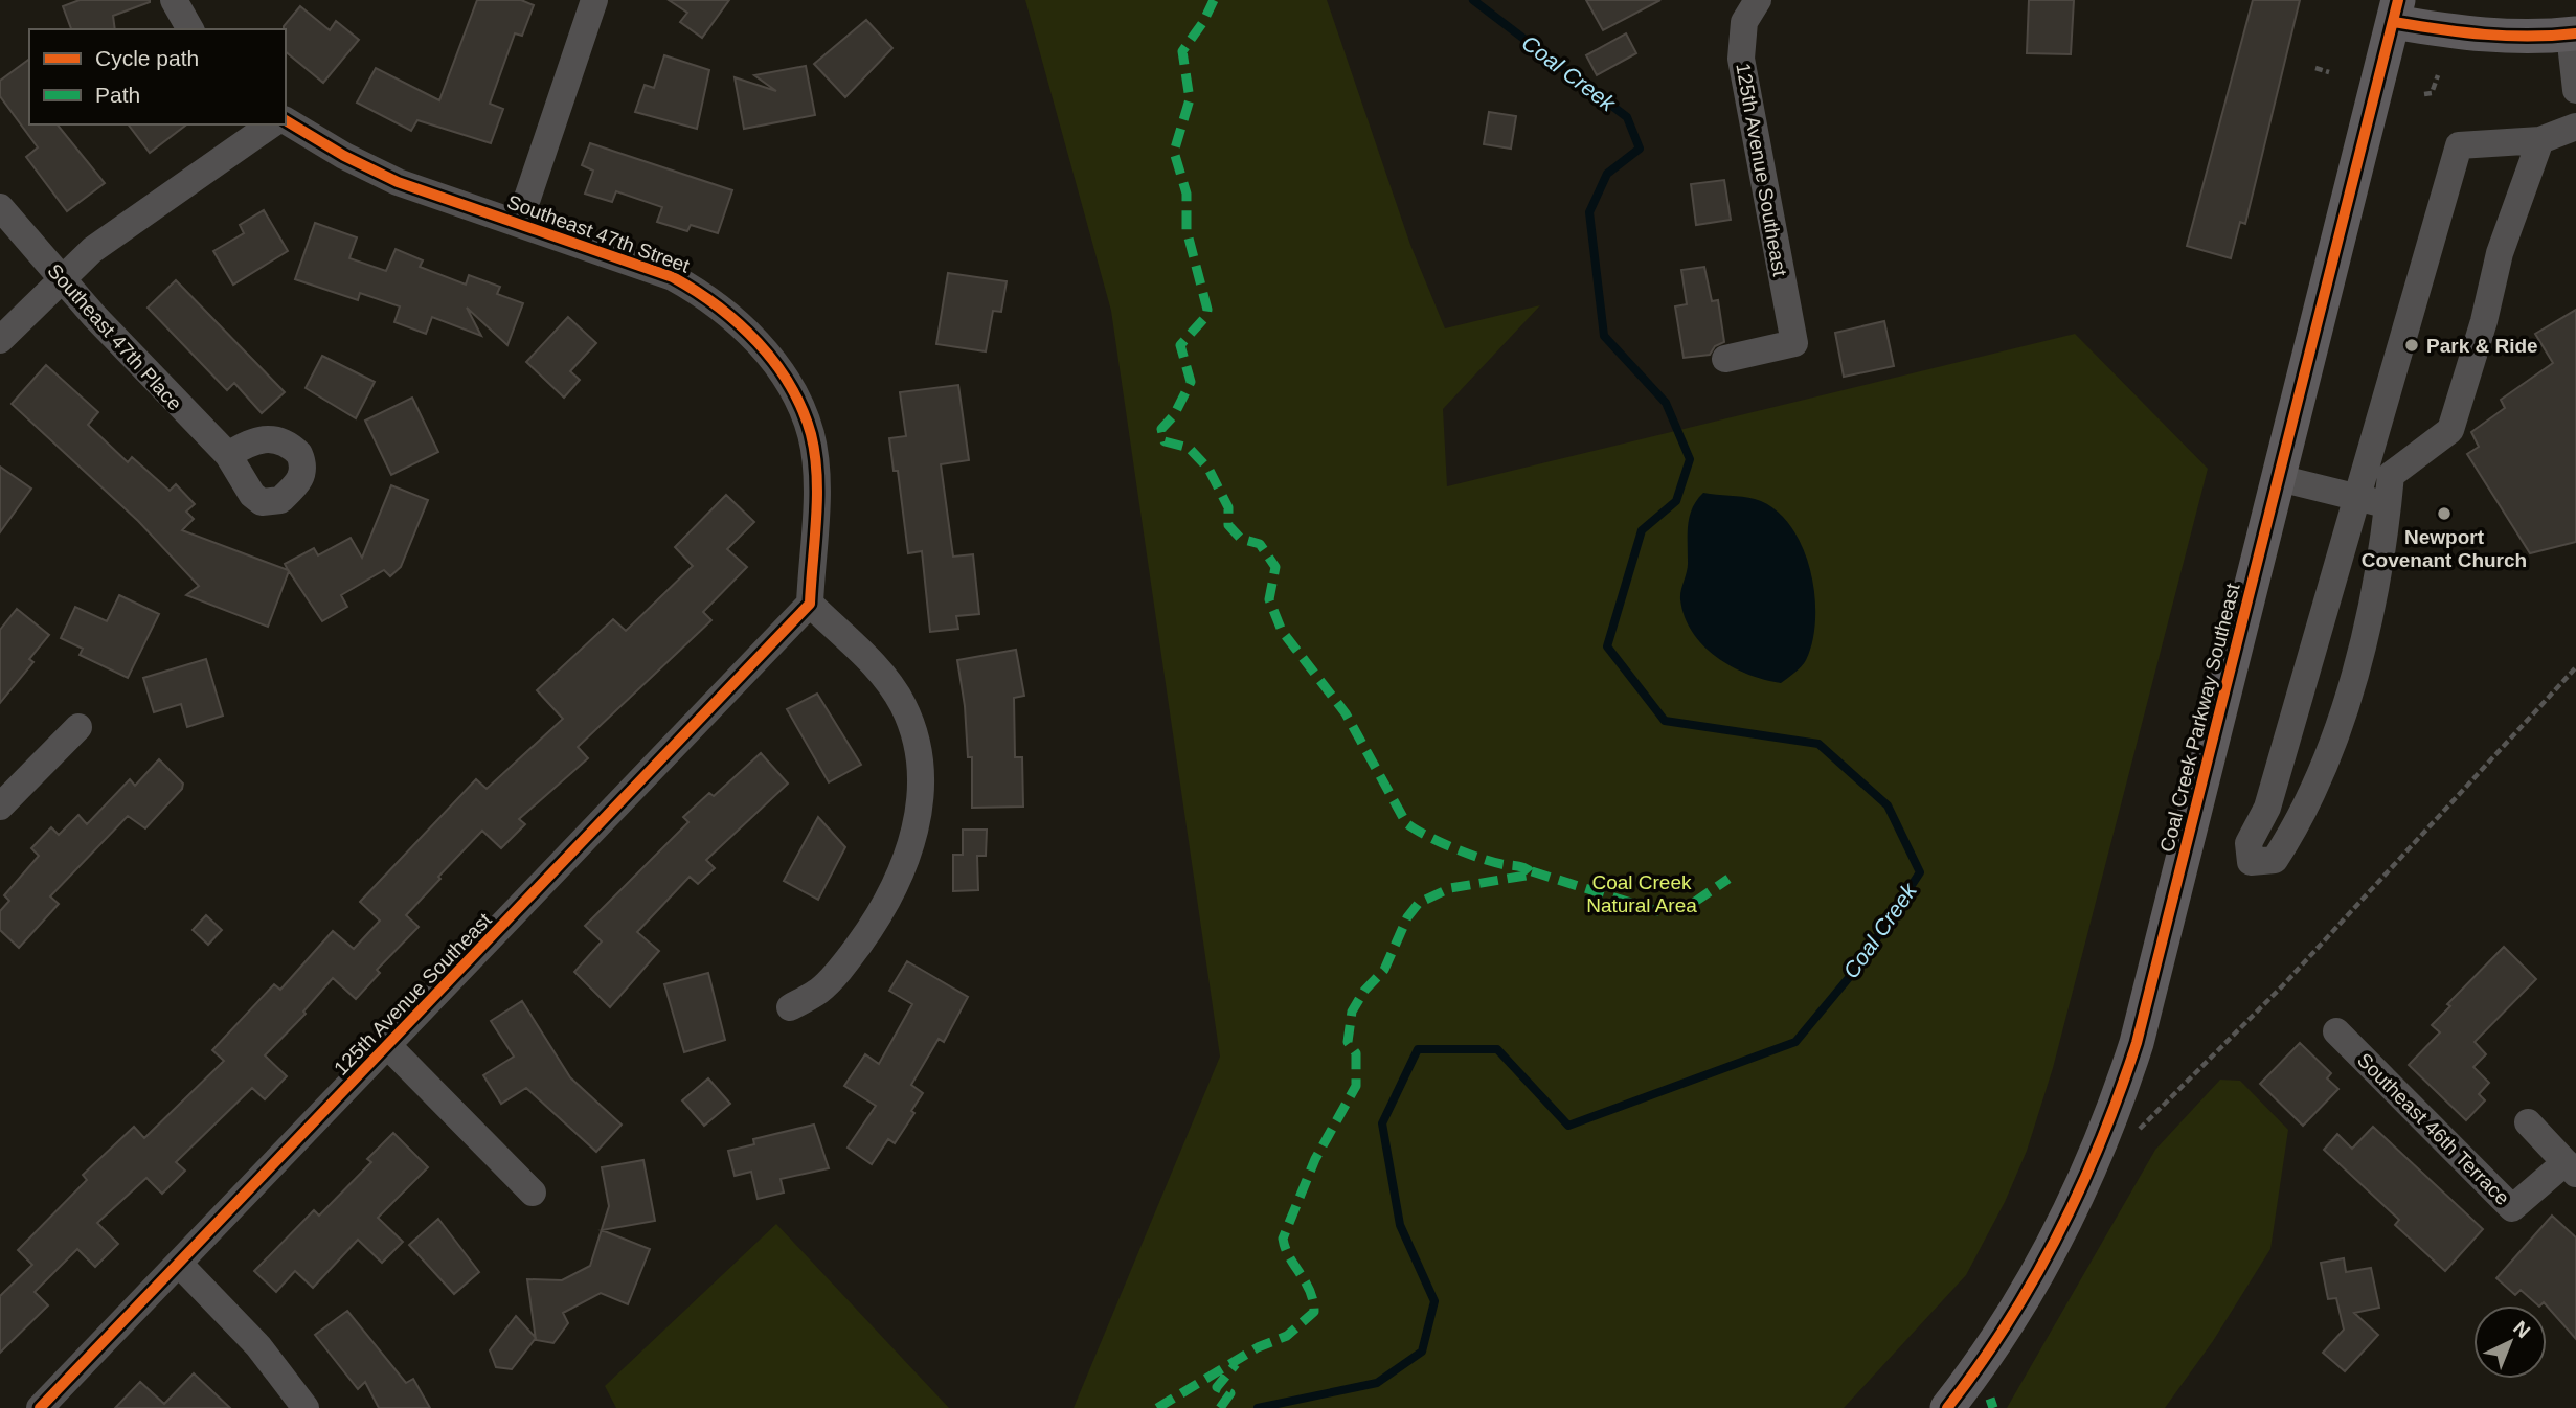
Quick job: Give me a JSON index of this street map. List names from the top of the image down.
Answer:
{
  "streets": {
    "main road": ["Coal Creek Parkway Southeast"],
    "street": [
      "125th Avenue Southeast",
      "Southeast 47th Street",
      "Southeast 47th Place",
      "Southeast 46th Terrace"
    ]
  },
  "crossings": [
    ["125th Avenue Southeast", "Southeast 47th Street"]
  ],
  "water": ["Coal Creek"],
  "parks": ["Coal Creek Natural Area"],
  "places": ["Park & Ride", "Newport Covenant Church"],
  "legend": ["Cycle path", "Path"],
  "north": "top right"
}
